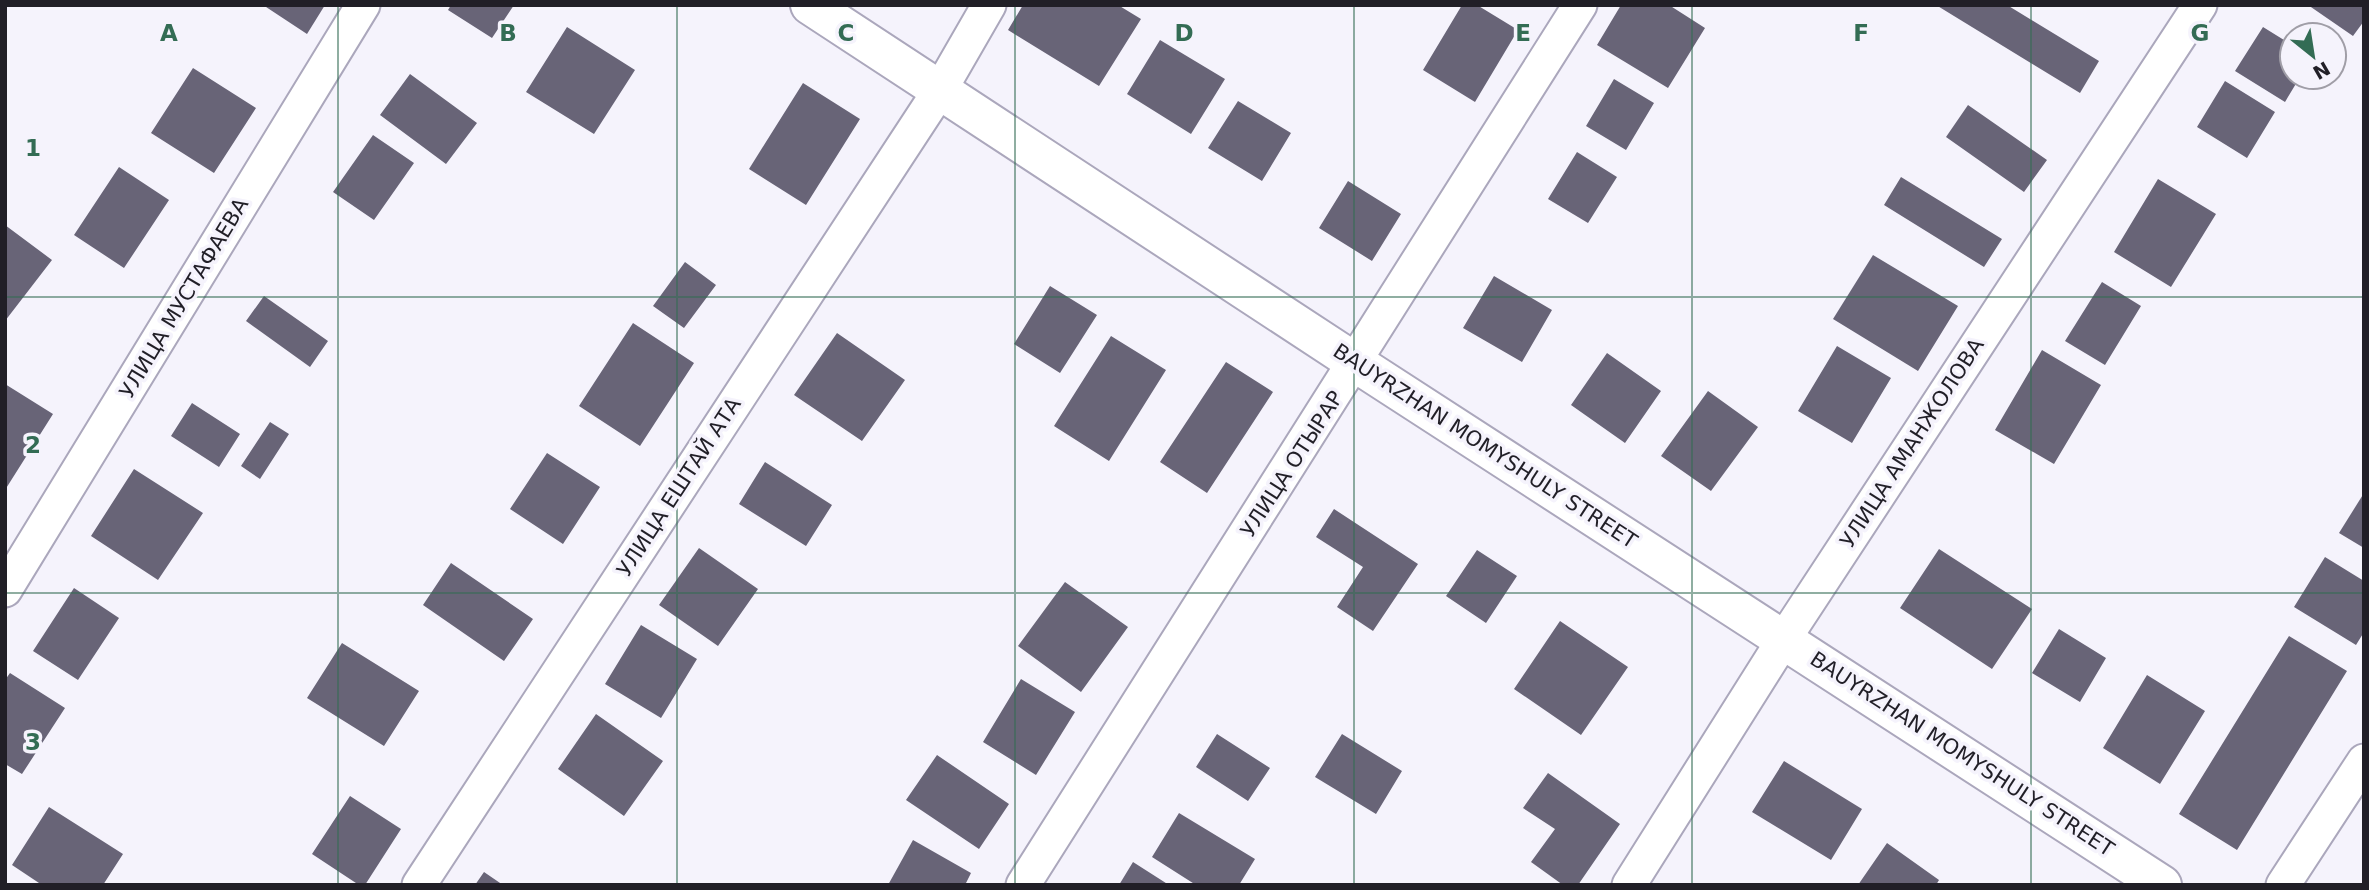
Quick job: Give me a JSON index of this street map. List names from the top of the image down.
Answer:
{
  "streets": {
    "street": [
      "УЛИЦА МУСТАФАЕВА",
      "УЛИЦА АМАНЖОЛОВА",
      "BAUYRZHAN MOMYSHULY STREET",
      "УЛИЦА ОТЫРАР",
      "УЛИЦА ЕШТАЙ АТА"
    ]
  },
  "crossings": [
    ["УЛИЦА АМАНЖОЛОВА", "BAUYRZHAN MOMYSHULY STREET"],
    ["BAUYRZHAN MOMYSHULY STREET", "УЛИЦА ОТЫРАР"],
    ["BAUYRZHAN MOMYSHULY STREET", "УЛИЦА ЕШТАЙ АТА"]
  ],
  "north": "bottom right",
  "grid": {
    "columns": [
      "A",
      "B",
      "C",
      "D",
      "E",
      "F",
      "G"
    ],
    "rows": ["1", "2", "3"]
  }
}
